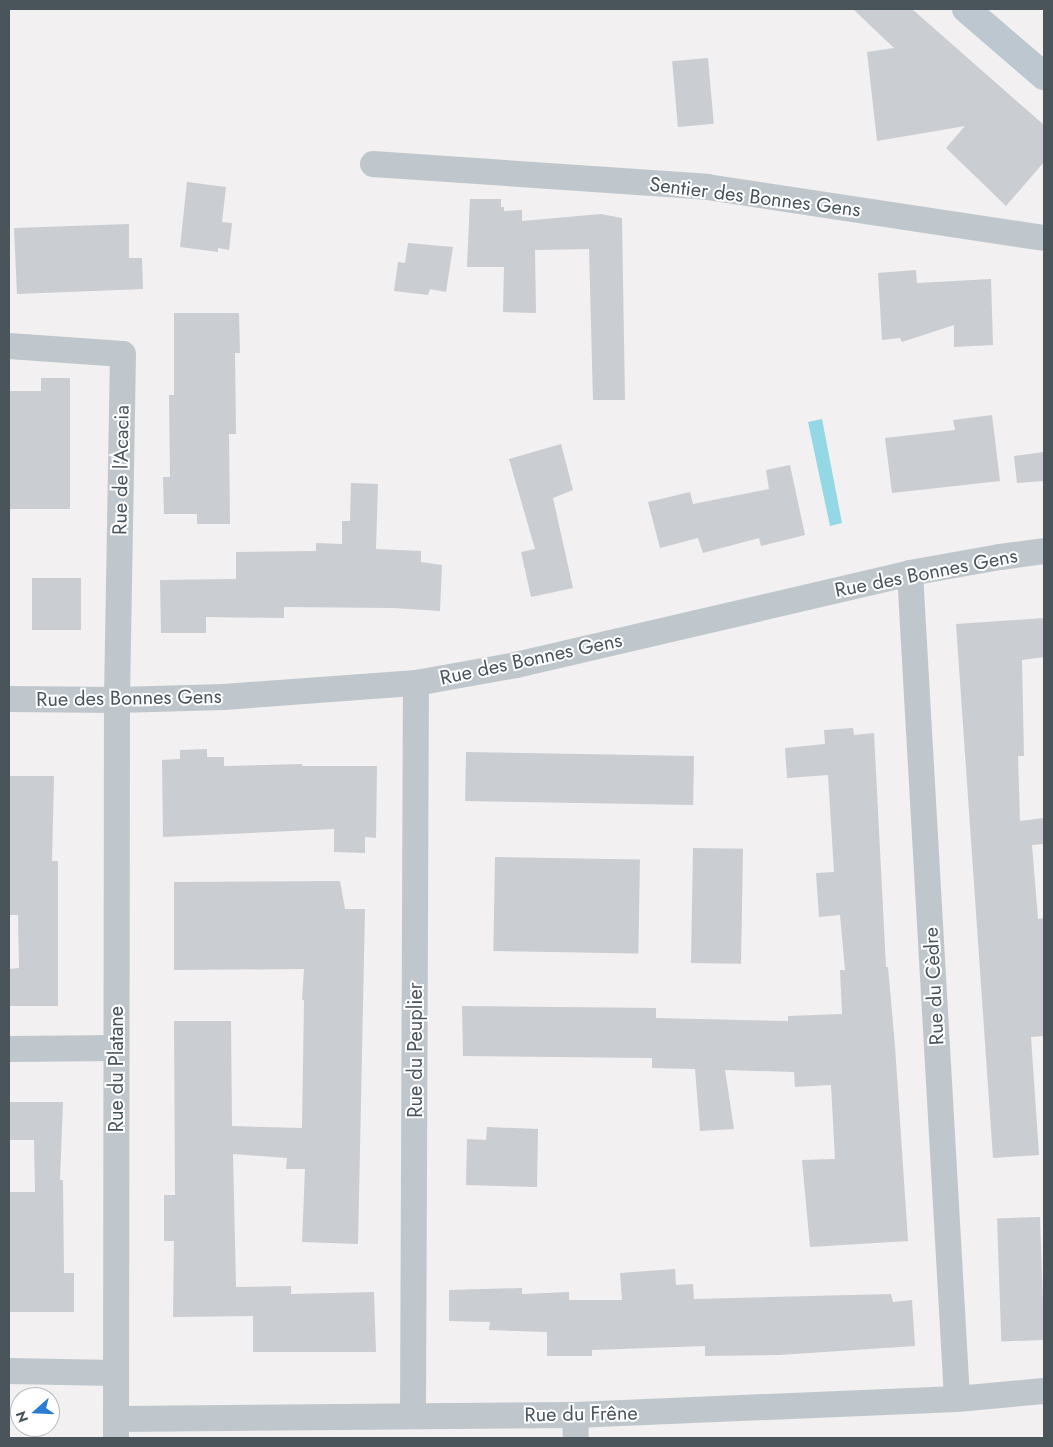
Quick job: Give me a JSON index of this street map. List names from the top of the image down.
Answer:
{
  "streets": {
    "street": [
      "Sentier des Bonnes Gens",
      "Rue de l'Acacia",
      "Rue des Bonnes Gens",
      "Rue du Cèdre",
      "Rue du Peuplier",
      "Rue du Platane",
      "Rue du Frêne"
    ]
  },
  "crossings": [
    ["Rue de l'Acacia", "Rue des Bonnes Gens"],
    ["Rue de l'Acacia", "Rue du Platane"],
    ["Rue des Bonnes Gens", "Rue du Cèdre"],
    ["Rue des Bonnes Gens", "Rue du Peuplier"],
    ["Rue des Bonnes Gens", "Rue du Platane"],
    ["Rue du Cèdre", "Rue du Frêne"],
    ["Rue du Peuplier", "Rue du Frêne"],
    ["Rue du Platane", "Rue du Frêne"]
  ],
  "north": "left"
}
